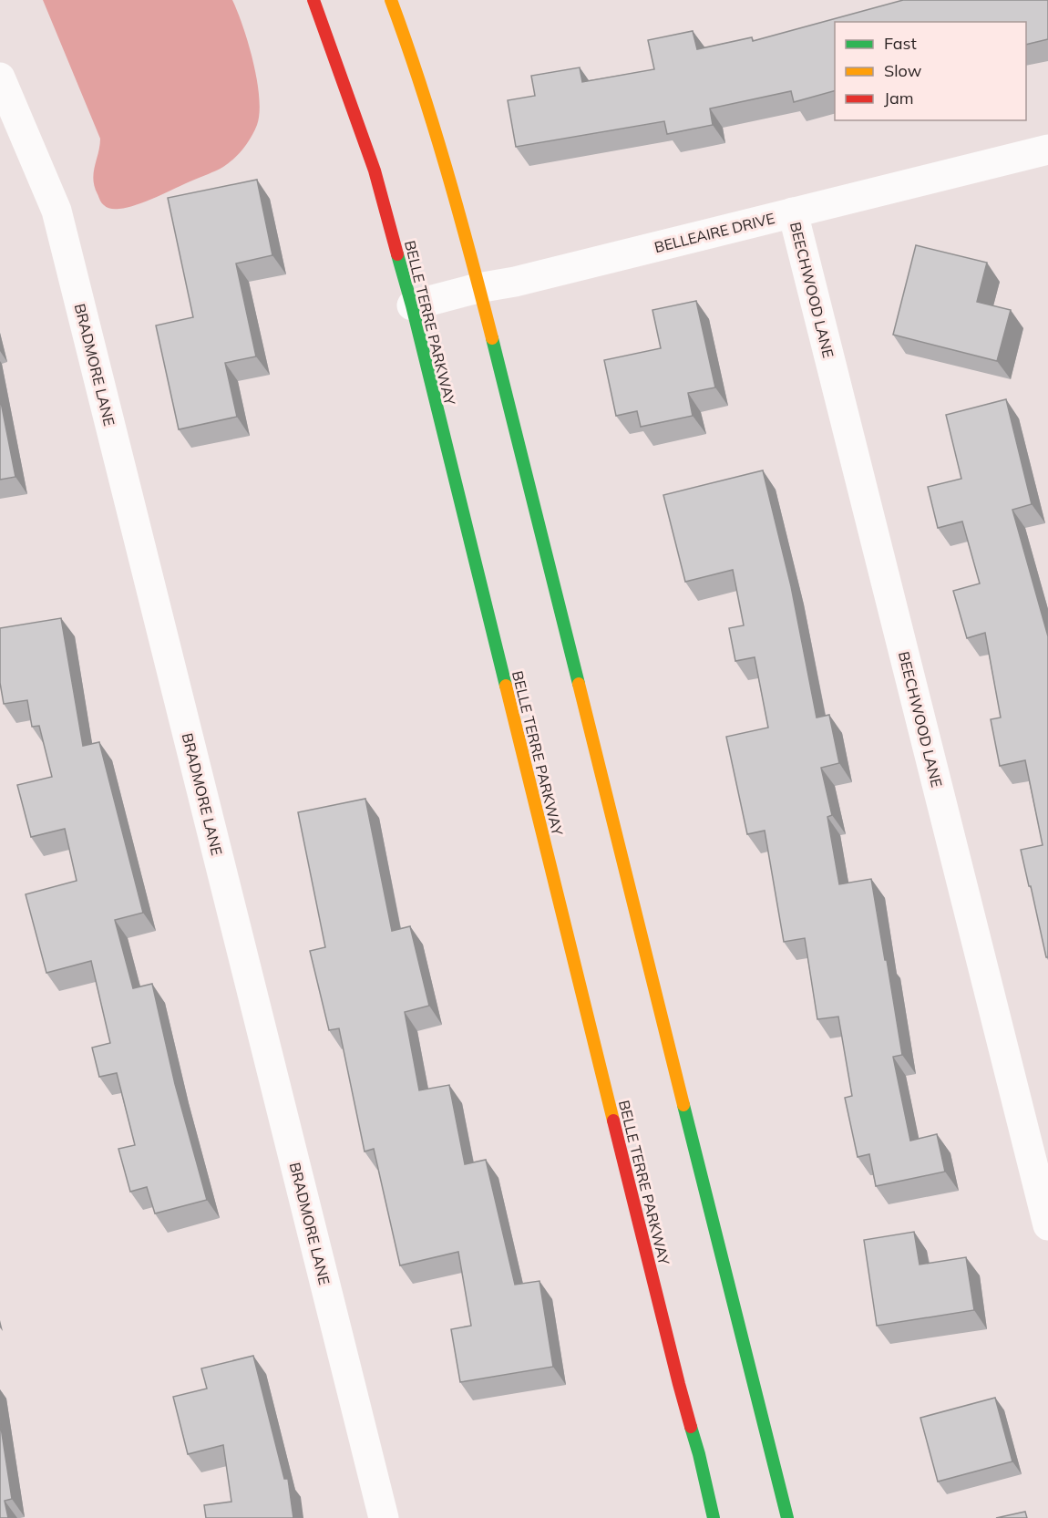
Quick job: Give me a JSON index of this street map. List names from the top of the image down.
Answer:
{
  "streets": {
    "main road": ["BELLE TERRE PARKWAY"],
    "street": ["BELLEAIRE DRIVE", "BEECHWOOD LANE", "BRADMORE LANE"]
  },
  "crossings": [
    ["BELLEAIRE DRIVE", "BEECHWOOD LANE"],
    ["BELLEAIRE DRIVE", "BELLE TERRE PARKWAY"]
  ],
  "legend": ["Fast", "Slow", "Jam"]
}
